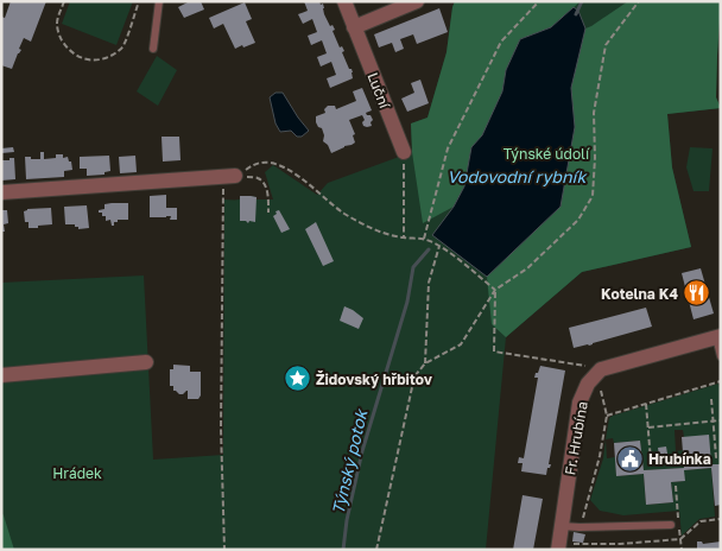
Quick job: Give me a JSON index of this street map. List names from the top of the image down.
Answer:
{
  "streets": {
    "street": ["Luční", "Fr. Hrubína"]
  },
  "water": ["Vodovodní rybník", "Týnský potok"],
  "parks": ["Týnské údolí", "Hrádek"],
  "places": {
    "restaurant": ["Kotelna K4"],
    "place": ["Židovský hřbitov"],
    "public building": ["Hrubínka"]
  }
}
